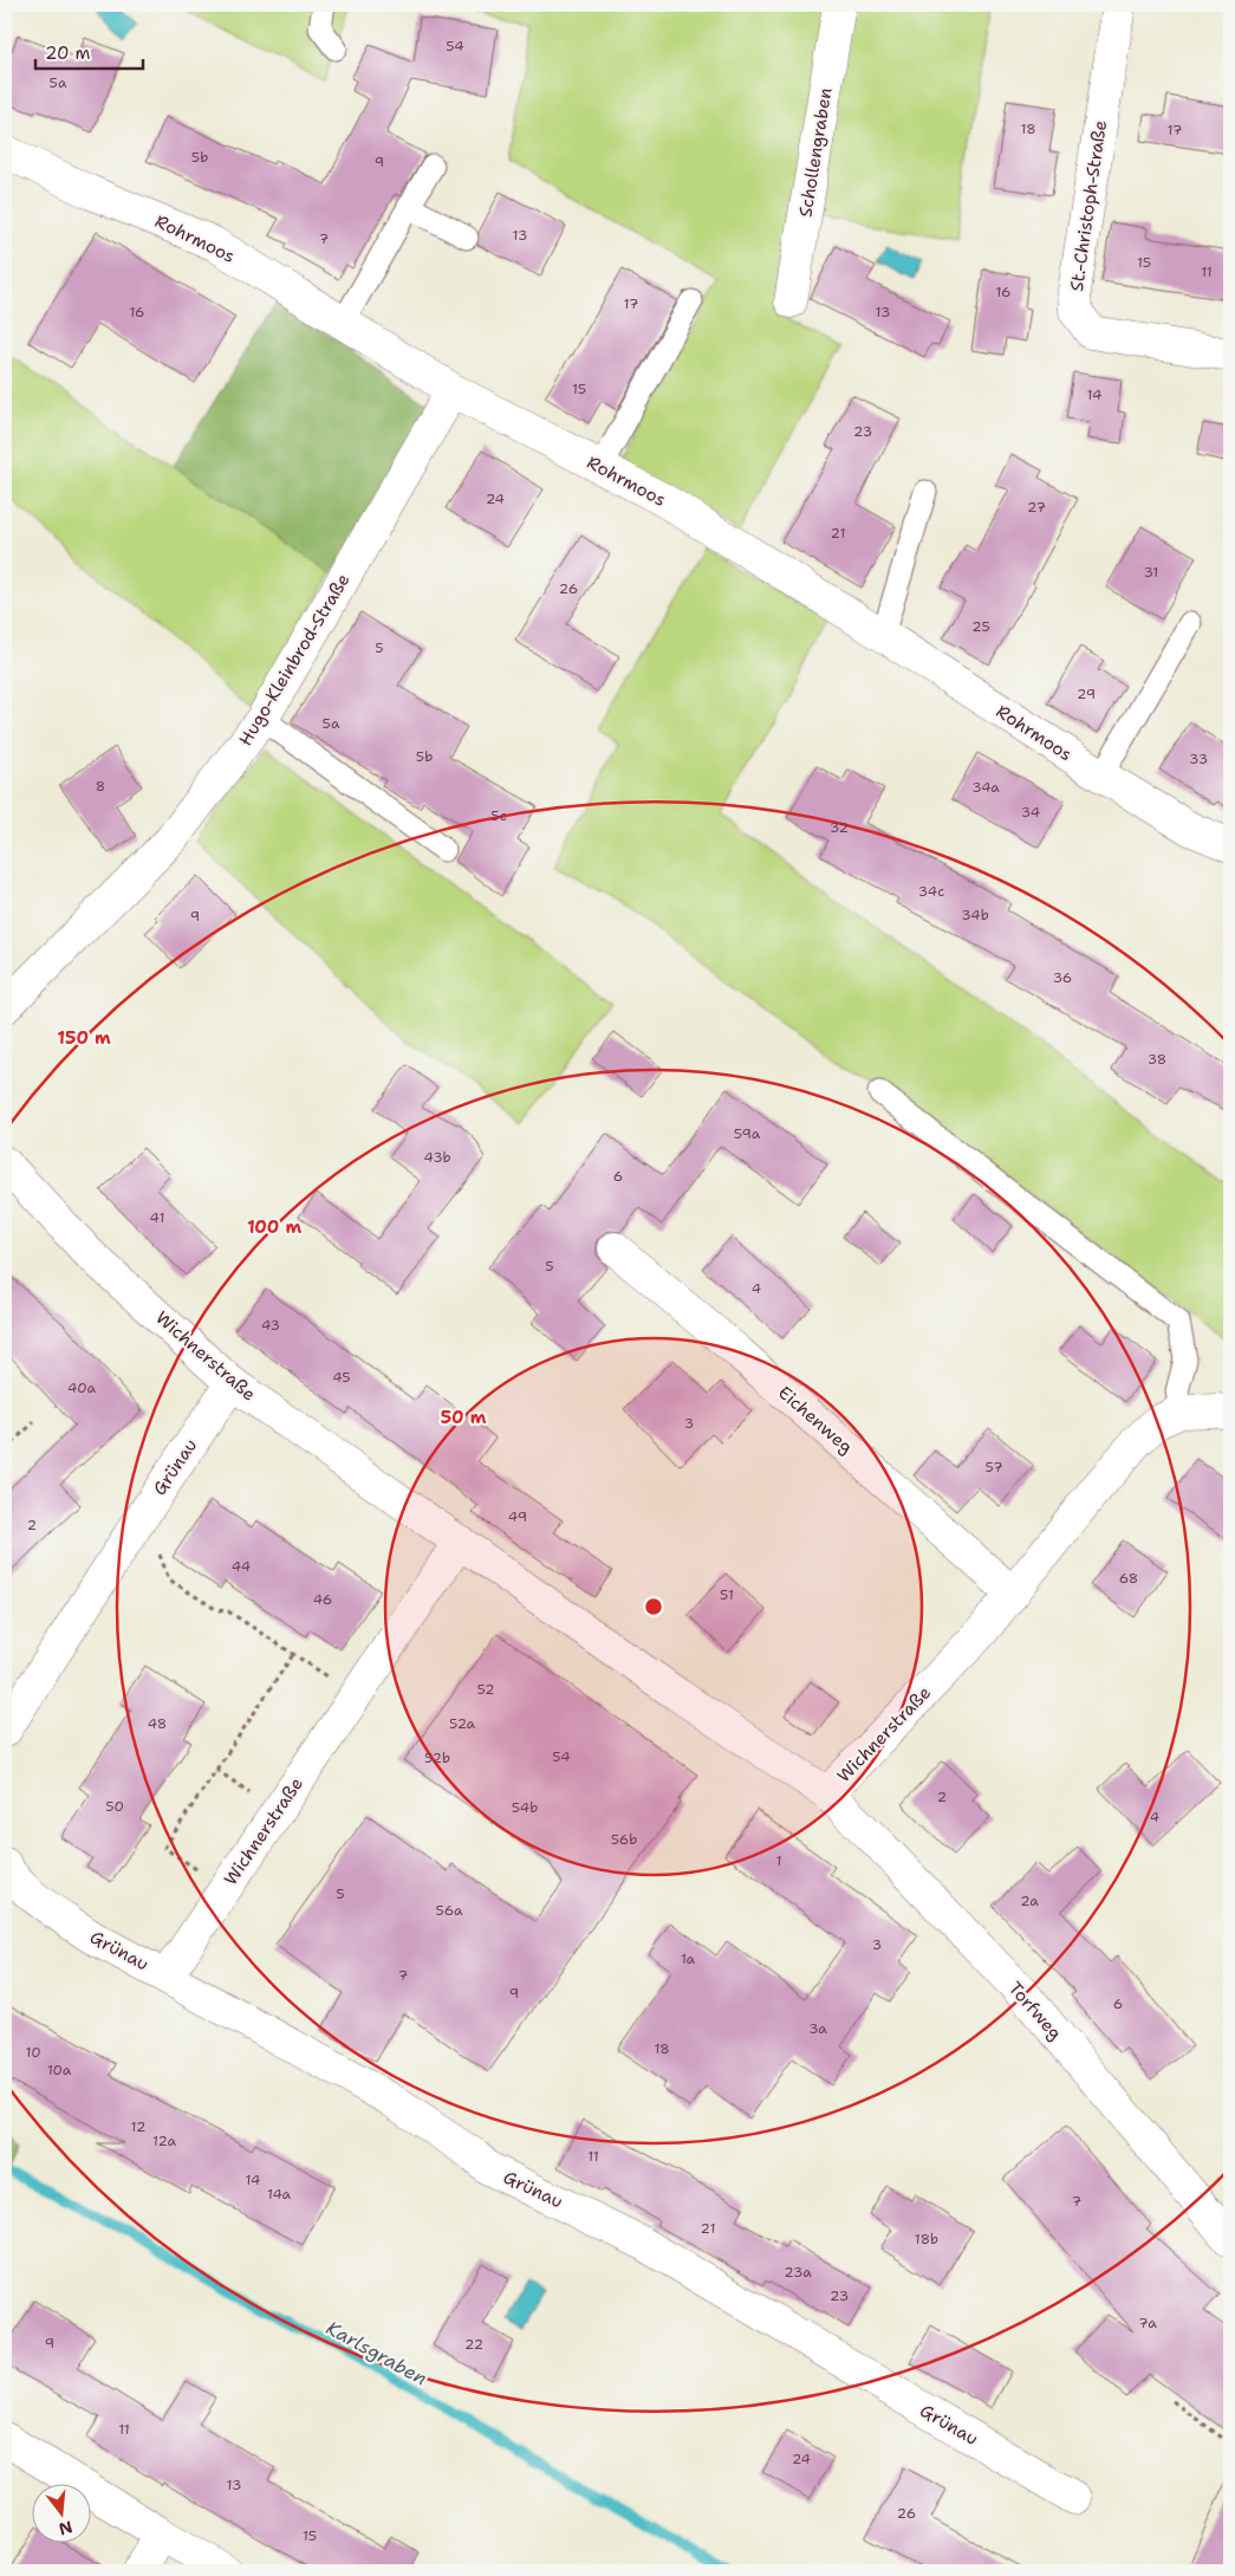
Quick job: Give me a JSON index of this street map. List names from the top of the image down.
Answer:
{
  "streets": {
    "street": [
      "Schollengraben",
      "St.-Christoph-Straße",
      "Rohrmoos",
      "Hugo-Kleinbrod-Straße",
      "Wichnerstraße",
      "Eichenweg",
      "Grünau",
      "Torfweg"
    ]
  },
  "crossings": [
    ["Rohrmoos", "Hugo-Kleinbrod-Straße"],
    ["Wichnerstraße", "Eichenweg"],
    ["Wichnerstraße", "Grünau"],
    ["Wichnerstraße", "Torfweg"]
  ],
  "water": ["Karlsgraben"],
  "house_numbers": [
    "54",
    "5a",
    "18",
    "17",
    "5b",
    "9",
    "13",
    "7",
    "15",
    "11",
    "16",
    "17",
    "16",
    "13",
    "15",
    "14",
    "23",
    "24",
    "27",
    "21",
    "31",
    "26",
    "25",
    "5",
    "29",
    "5a",
    "5b",
    "33",
    "8",
    "34a",
    "34",
    "5c",
    "32",
    "34c",
    "34b",
    "9",
    "36",
    "38",
    "59a",
    "43b",
    "6",
    "41",
    "5",
    "4",
    "43",
    "45",
    "40a",
    "3",
    "57",
    "49",
    "2",
    "44",
    "68",
    "51",
    "46",
    "52",
    "48",
    "52a",
    "54",
    "52b",
    "2",
    "50",
    "54b",
    "4",
    "56b",
    "1",
    "5",
    "2a",
    "56a",
    "3",
    "1a",
    "7",
    "9",
    "6",
    "3a",
    "18",
    "10",
    "10a",
    "12",
    "12a",
    "11",
    "14",
    "14a",
    "7",
    "21",
    "18b",
    "23a",
    "23",
    "7a",
    "9",
    "22",
    "11",
    "24",
    "13",
    "26",
    "15"
  ],
  "scale_bar": "20 m",
  "north": "bottom",
  "rings": ["150 m", "100 m", "50 m"]
}
